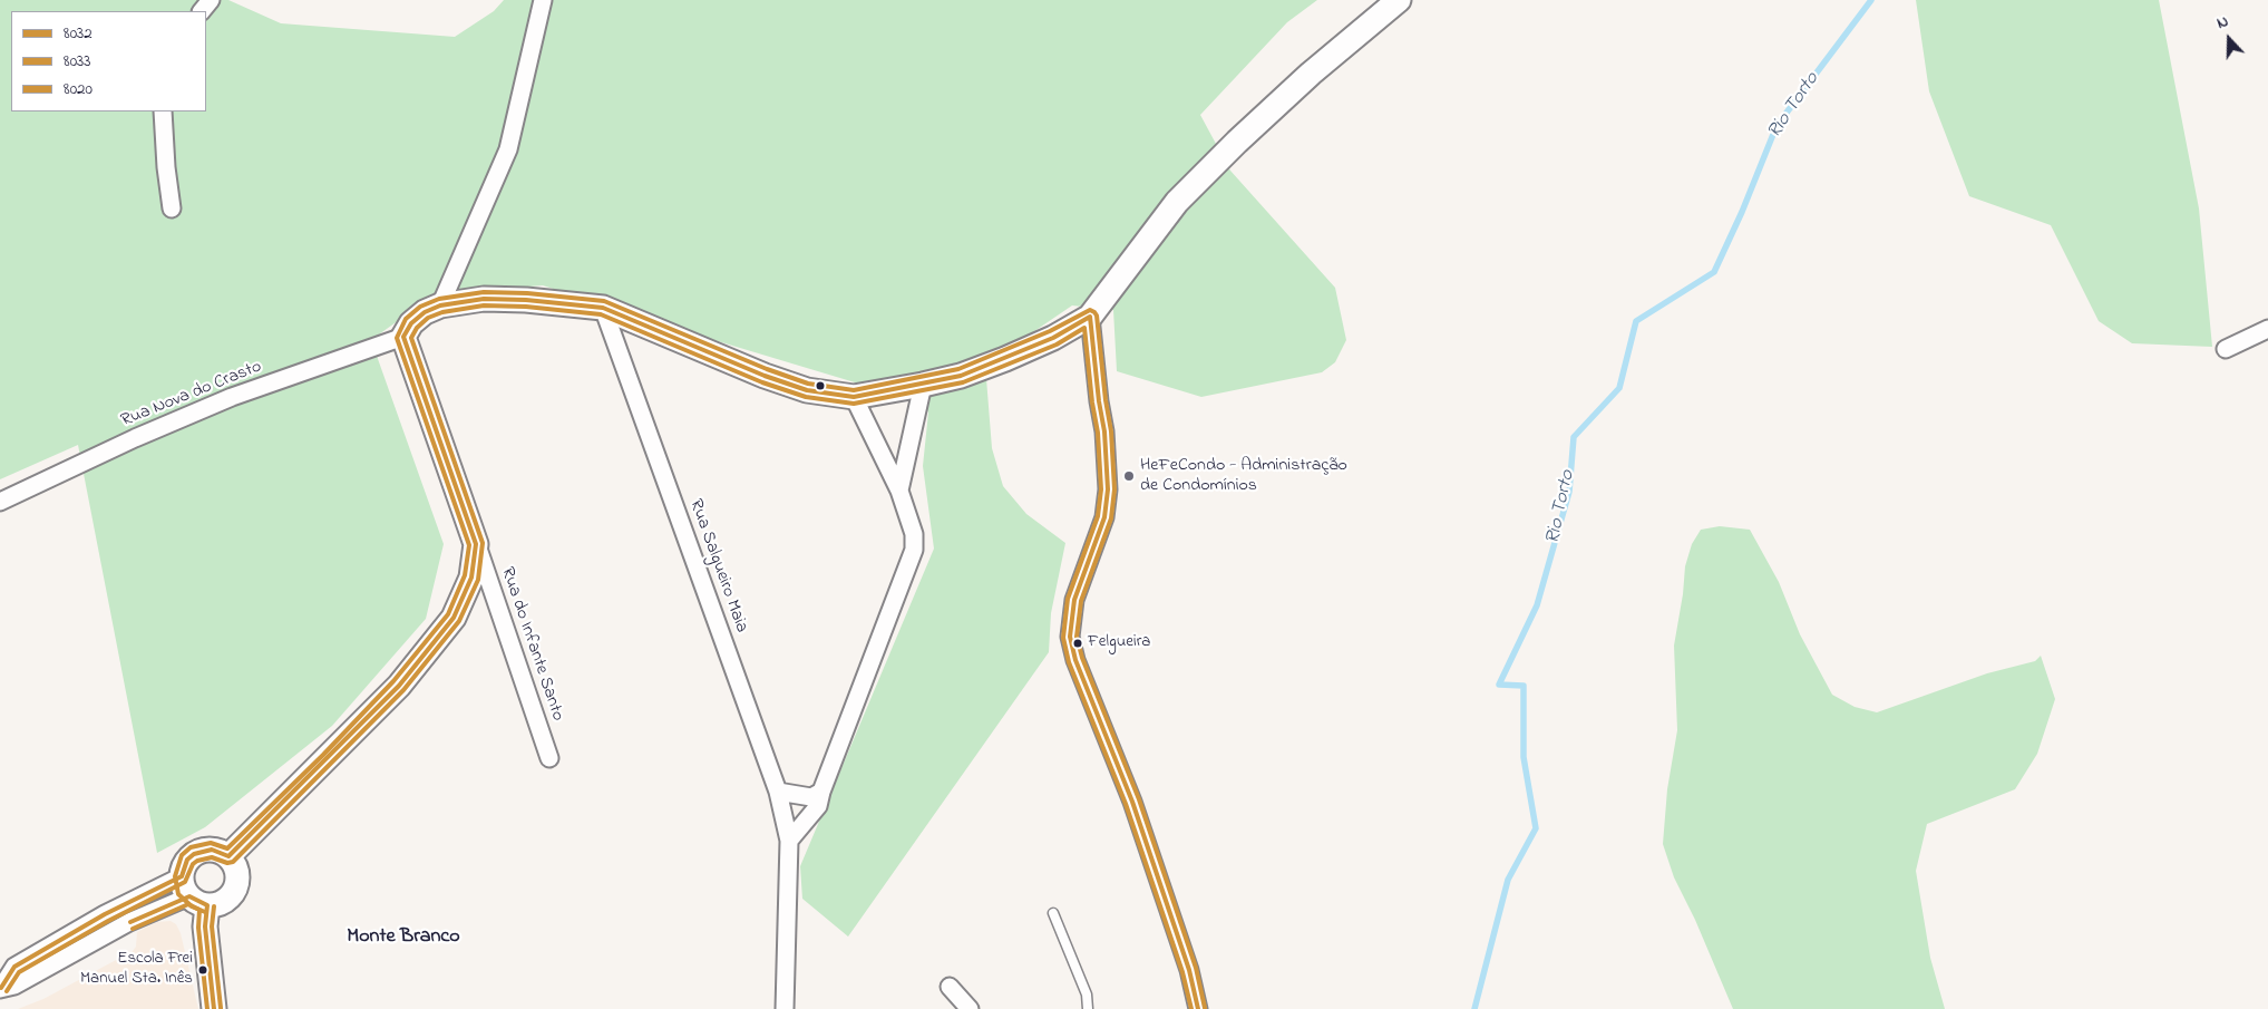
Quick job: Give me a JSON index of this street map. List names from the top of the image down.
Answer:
{
  "streets": {
    "street": ["Rua Nova do Crasto", "Rua Salgueiro Maia", "Rua do Infante Santo"]
  },
  "districts": ["Monte Branco"],
  "water": ["Rio Torto"],
  "places": ["HeFeCondo - Administração de Condomínios", "Felgueira", "Escola Frei Manuel Sta. Inês"],
  "lines": ["transit line 8020", "transit line 8032", "transit line 8033"],
  "legend": ["8032", "8033", "8020"],
  "north": "top"
}
